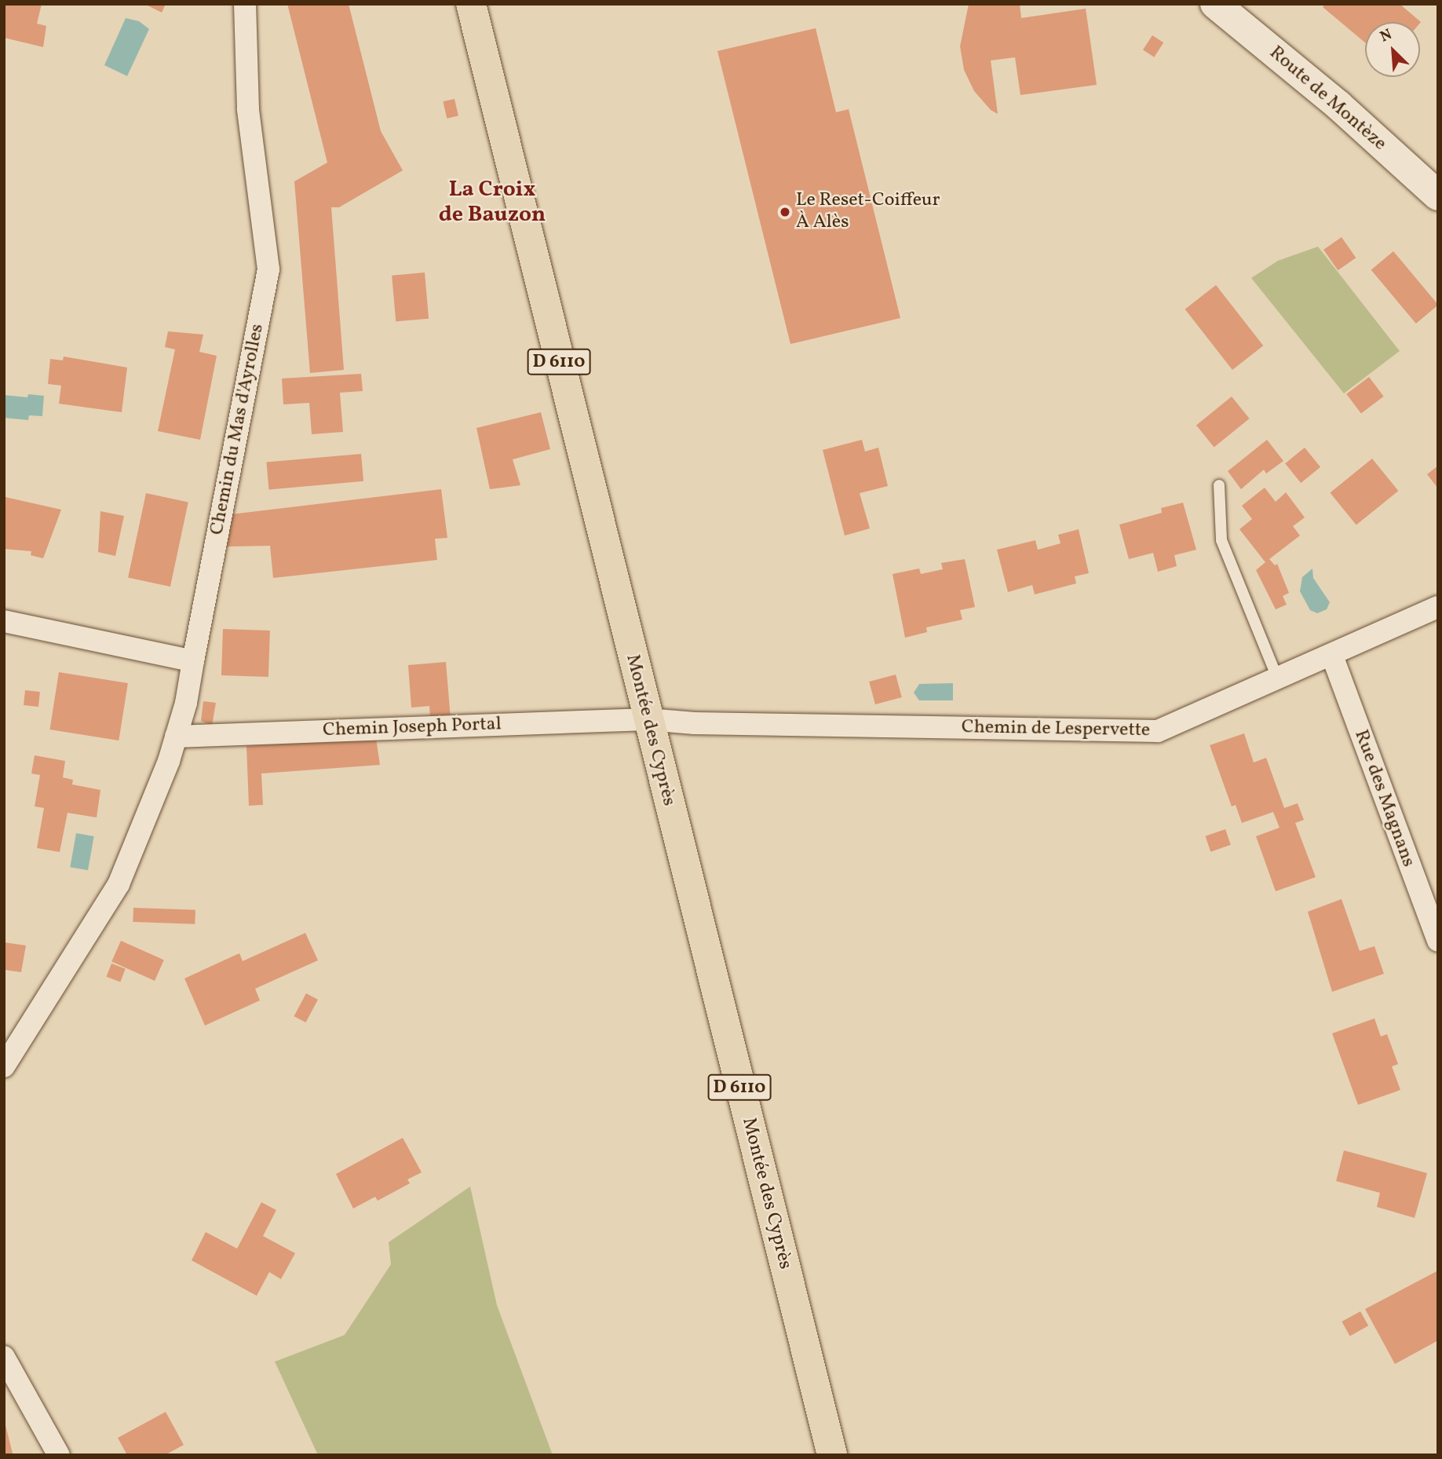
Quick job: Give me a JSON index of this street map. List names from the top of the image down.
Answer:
{
  "streets": {
    "main road": ["D 6110", "Montée des Cyprès"],
    "street": [
      "Route de Montèze",
      "Chemin du Mas d'Ayrolles",
      "Chemin Joseph Portal",
      "Chemin de Lespervette",
      "Rue des Magnans"
    ]
  },
  "crossings": [
    ["Chemin Joseph Portal", "Chemin de Lespervette"],
    ["Chemin Joseph Portal", "Montée des Cyprès"],
    ["Chemin de Lespervette", "Montée des Cyprès"],
    ["Chemin de Lespervette", "Rue des Magnans"]
  ],
  "districts": ["La Croix de Bauzon"],
  "places": ["Le Reset-Coiffeur À Alès"],
  "north": "top left"
}
